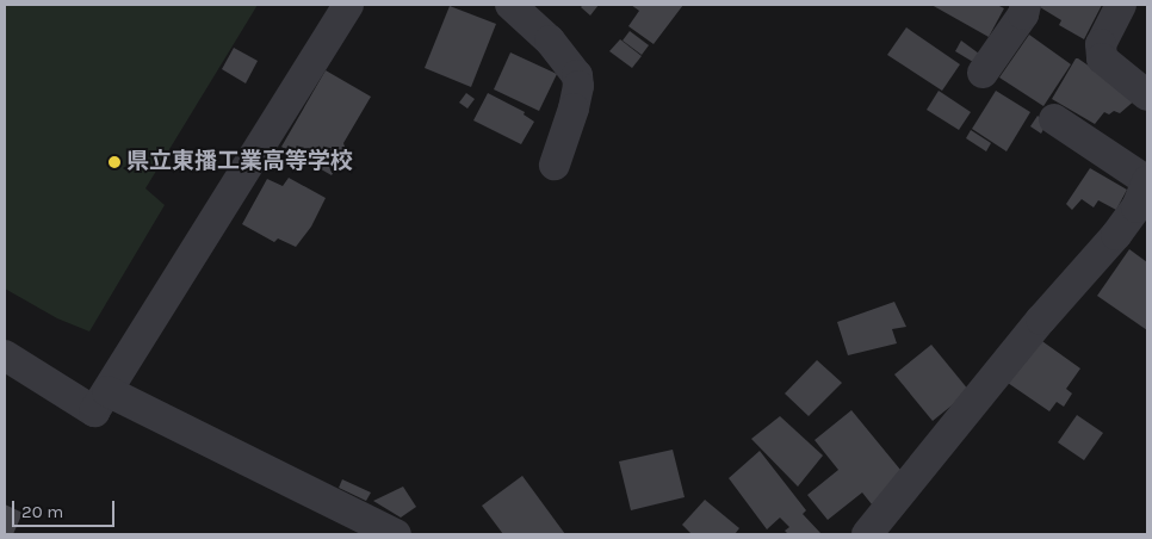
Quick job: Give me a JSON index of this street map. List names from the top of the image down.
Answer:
{
  "places": ["県立東播工業高等学校"],
  "scale_bar": "20 m"
}
